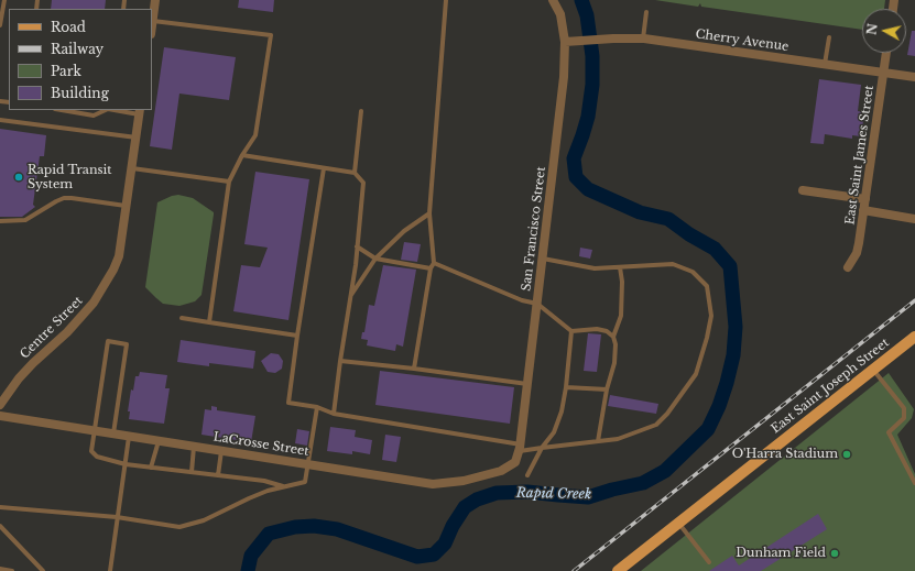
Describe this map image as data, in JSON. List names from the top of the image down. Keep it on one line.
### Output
{"streets":{"main road":["East Saint Joseph Street"],"street":["Cherry Avenue","East Saint James Street","San Francisco Street","Centre Street","LaCrosse Street"]},"crossings":[["Cherry Avenue","East Saint James Street"],["Cherry Avenue","San Francisco Street"],["San Francisco Street","LaCrosse Street"]],"water":["Rapid Creek"],"places":["Rapid Transit System","O'Harra Stadium","Dunham Field"],"legend":["Road","Railway","Park","Building"],"north":"left"}
